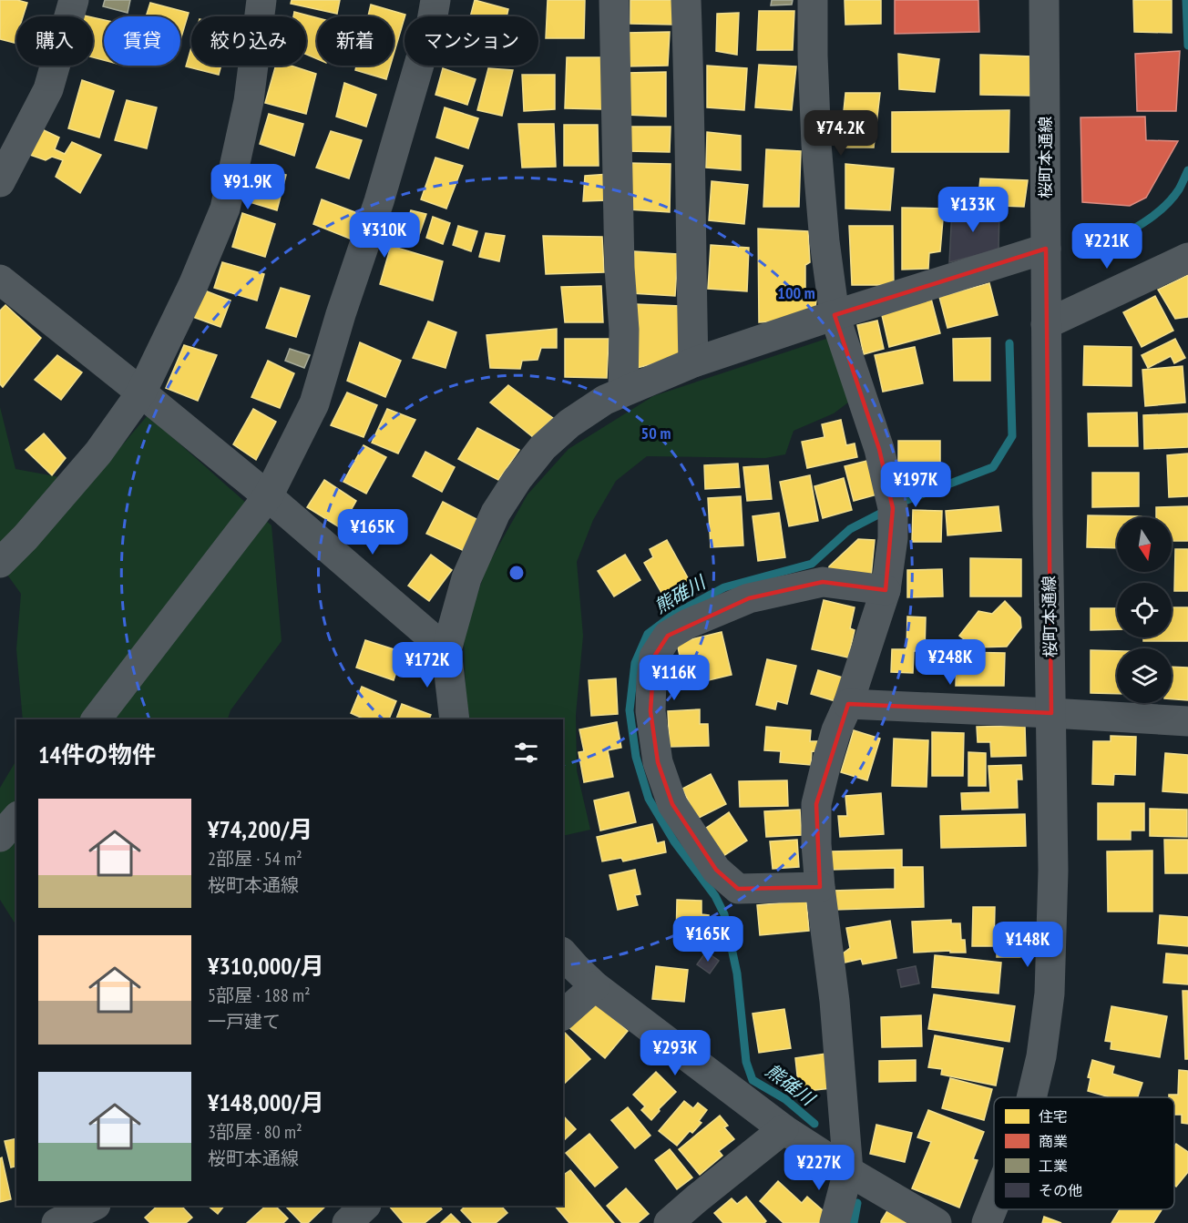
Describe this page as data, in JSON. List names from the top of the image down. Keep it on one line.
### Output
{"streets":{"street":["桜町本通線"]},"water":["熊碓川"],"legend":["住宅","商業","工業","その他"],"north":"bottom","page":{"chip":["購入","賃貸","絞り込み","新着","マンション"],"price":["¥74.2K","¥91.9K","¥133K","¥310K","¥221K","¥197K","¥165K","¥248K","¥172K","¥116K","¥165K","¥148K","¥293K","¥227K"],"heading":"14件の物件","list":[{"name":"¥74,200/月","note":"2部屋 · 54 m² · 桜町本通線"},{"name":"¥310,000/月","note":"5部屋 · 188 m² · 一戸建て"},{"name":"¥148,000/月","note":"3部屋 · 80 m² · 桜町本通線"}]},"rings":["100 m","50 m"]}
